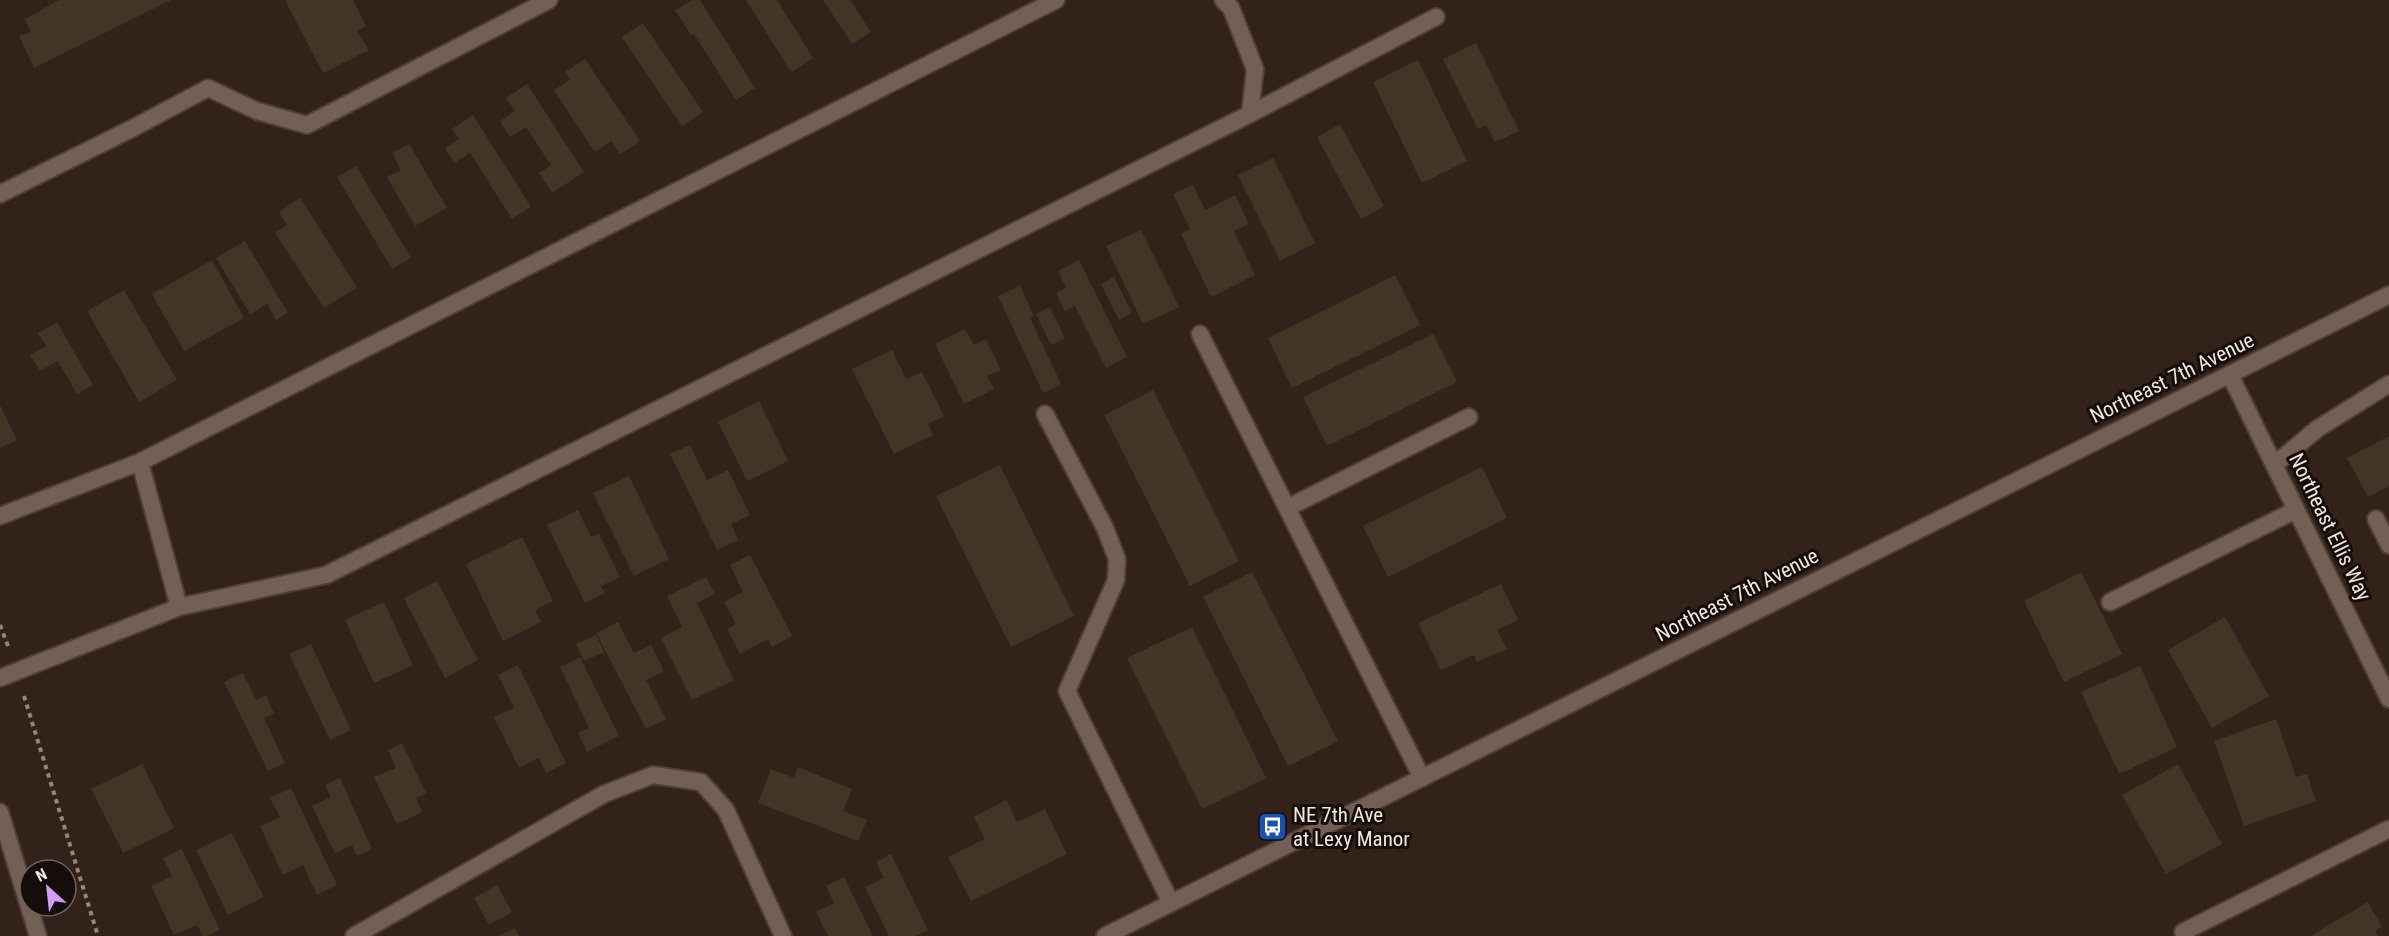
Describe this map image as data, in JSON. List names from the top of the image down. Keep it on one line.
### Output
{"streets":{"street":["Northeast 7th Avenue","Northeast Ellis Way"]},"crossings":[["Northeast 7th Avenue","Northeast Ellis Way"]],"places":{"bus stop":["NE 7th Ave at Lexy Manor"]},"north":"top left"}
